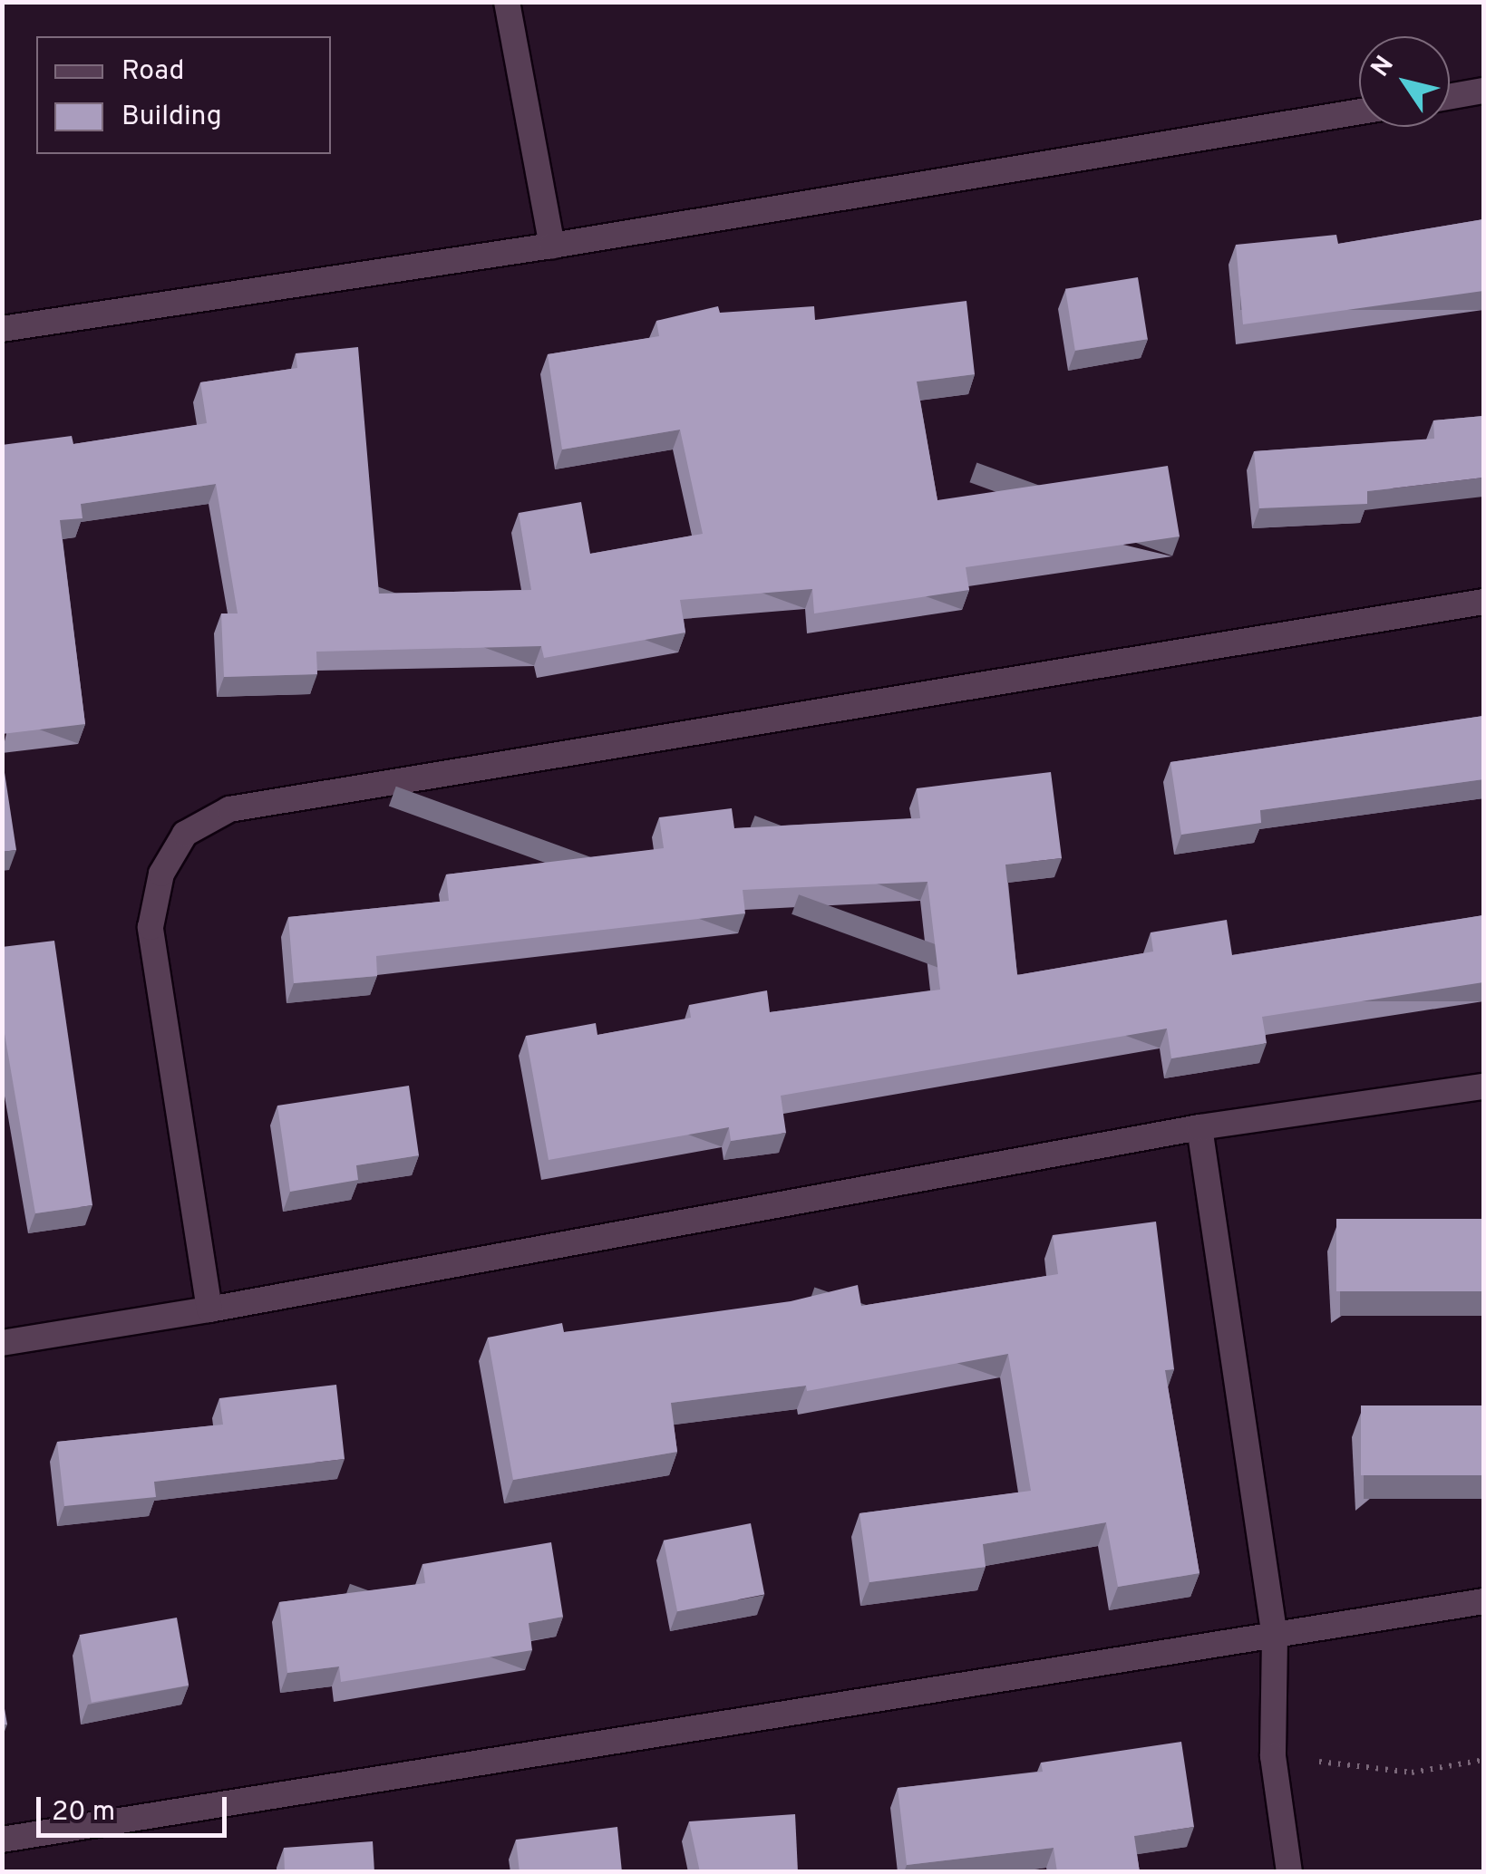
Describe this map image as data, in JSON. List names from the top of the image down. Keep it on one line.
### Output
{"legend":["Road","Building"],"scale_bar":"20 m","north":"top left"}
